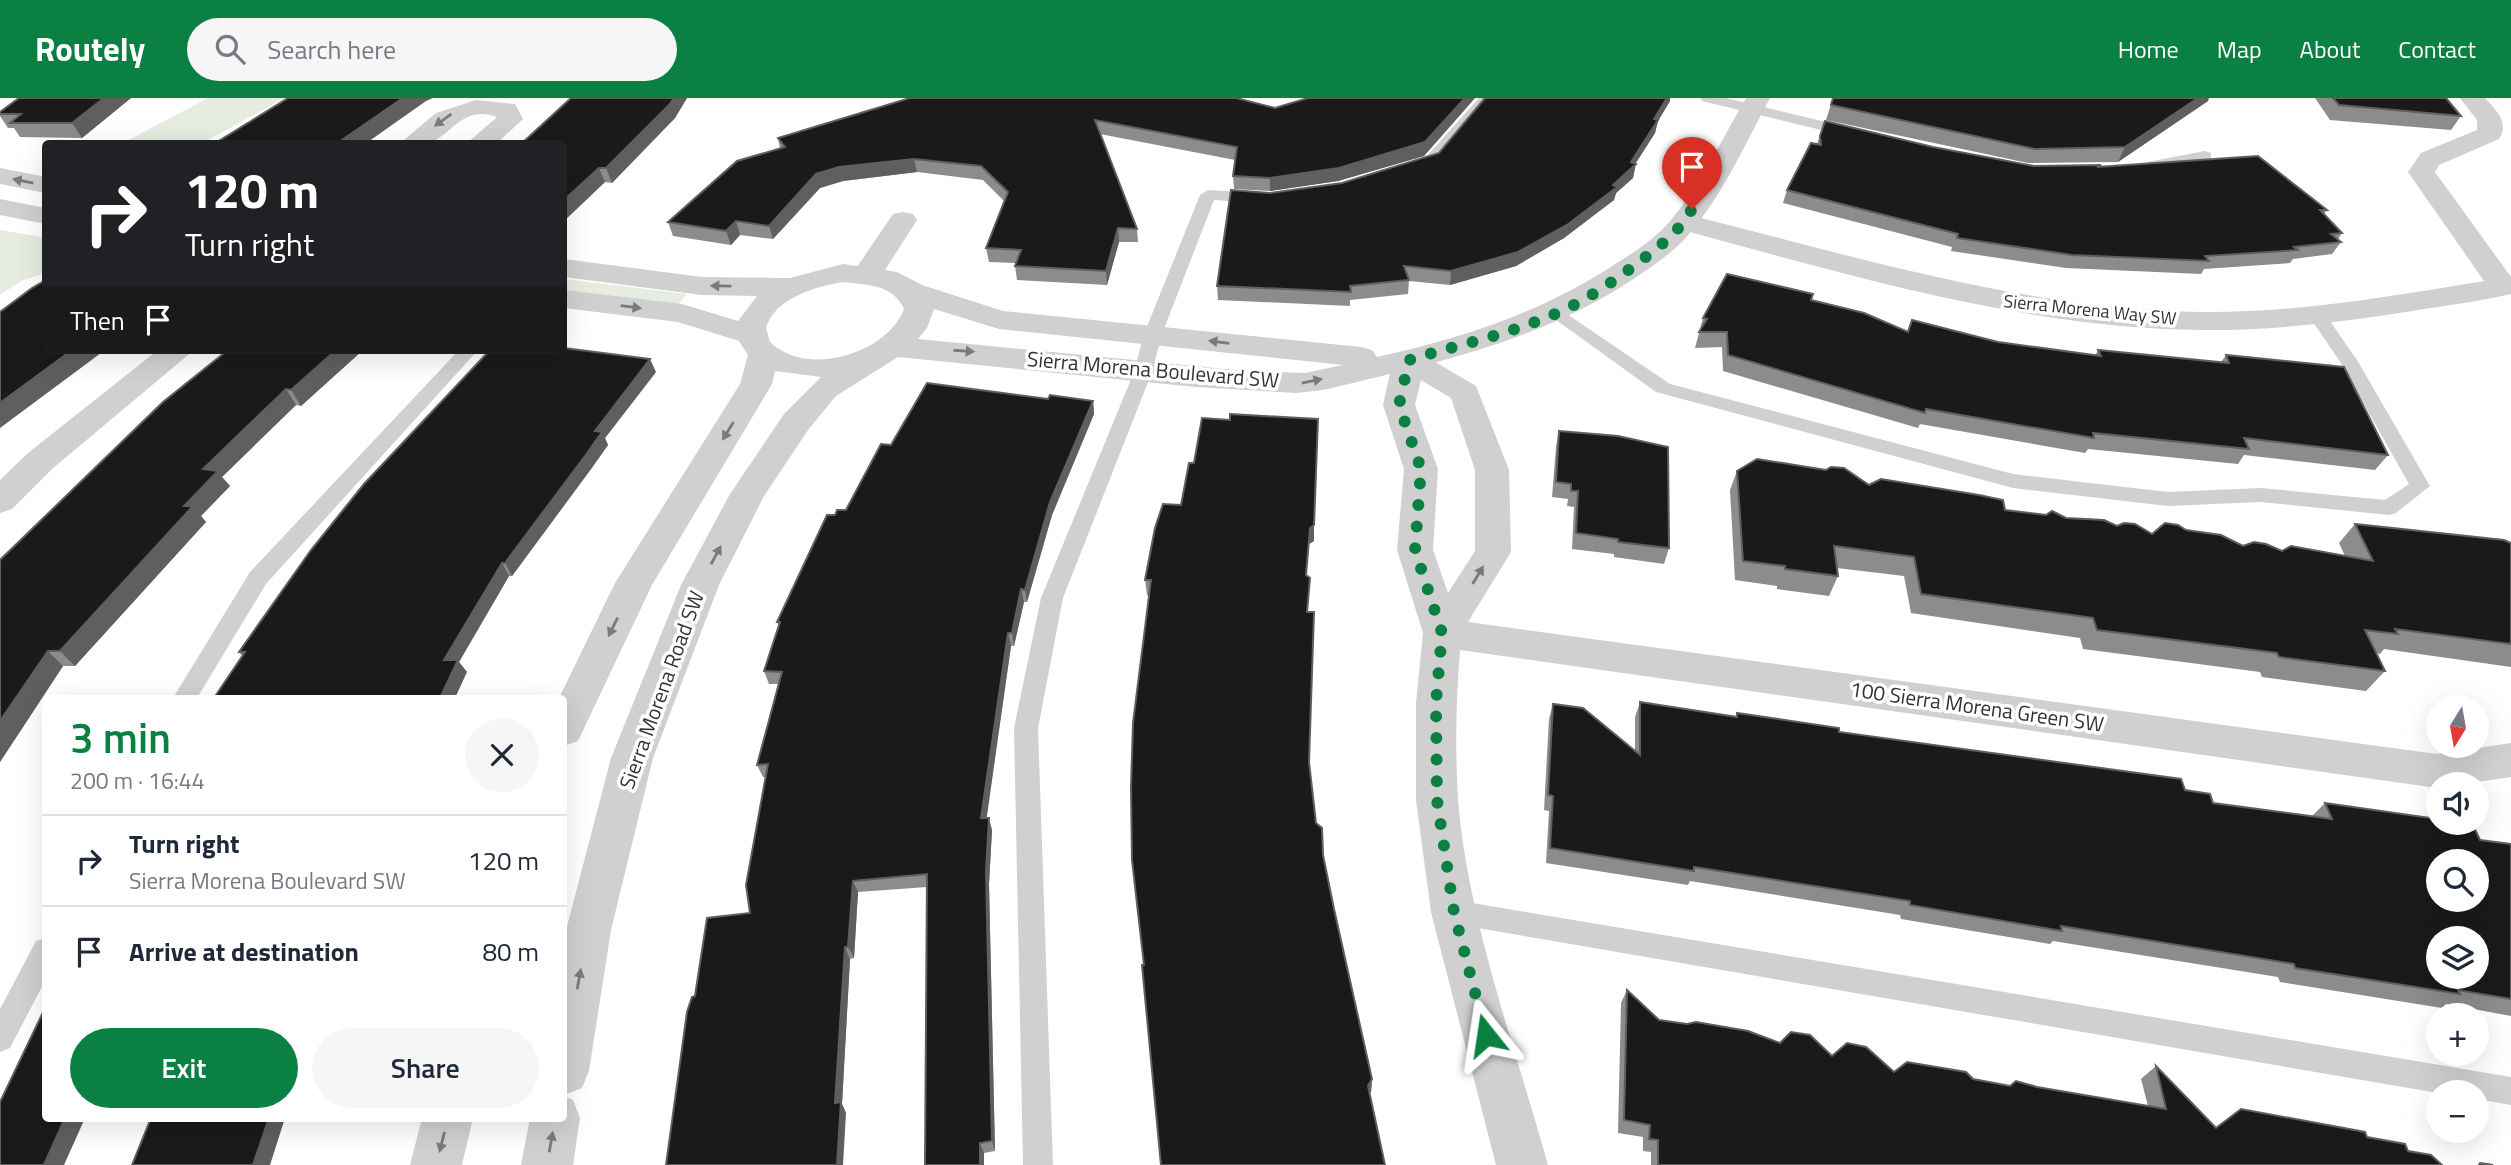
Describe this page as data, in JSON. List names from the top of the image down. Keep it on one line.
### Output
{"streets":{"street":["Sierra Morena Way SW","Sierra Morena Boulevard SW","Sierra Morena Road SW","100 Sierra Morena Green SW"]},"crossings":[["Sierra Morena Way SW","Sierra Morena Boulevard SW"],["Sierra Morena Boulevard SW","Sierra Morena Road SW"]],"north":"bottom","page":{"header":"Routely","search":"Search here","nav":["Home","Map","About","Contact"],"turn":["120 m","Turn right"],"then":"Then","map_buttons":["+","−"],"heading":["3 min","200 m · 16:44"],"list":[{"name":"Turn right","note":"Sierra Morena Boulevard SW","value":"120 m"},{"name":"Arrive at destination","value":"80 m"}],"buttons":["Exit","Share"]}}
